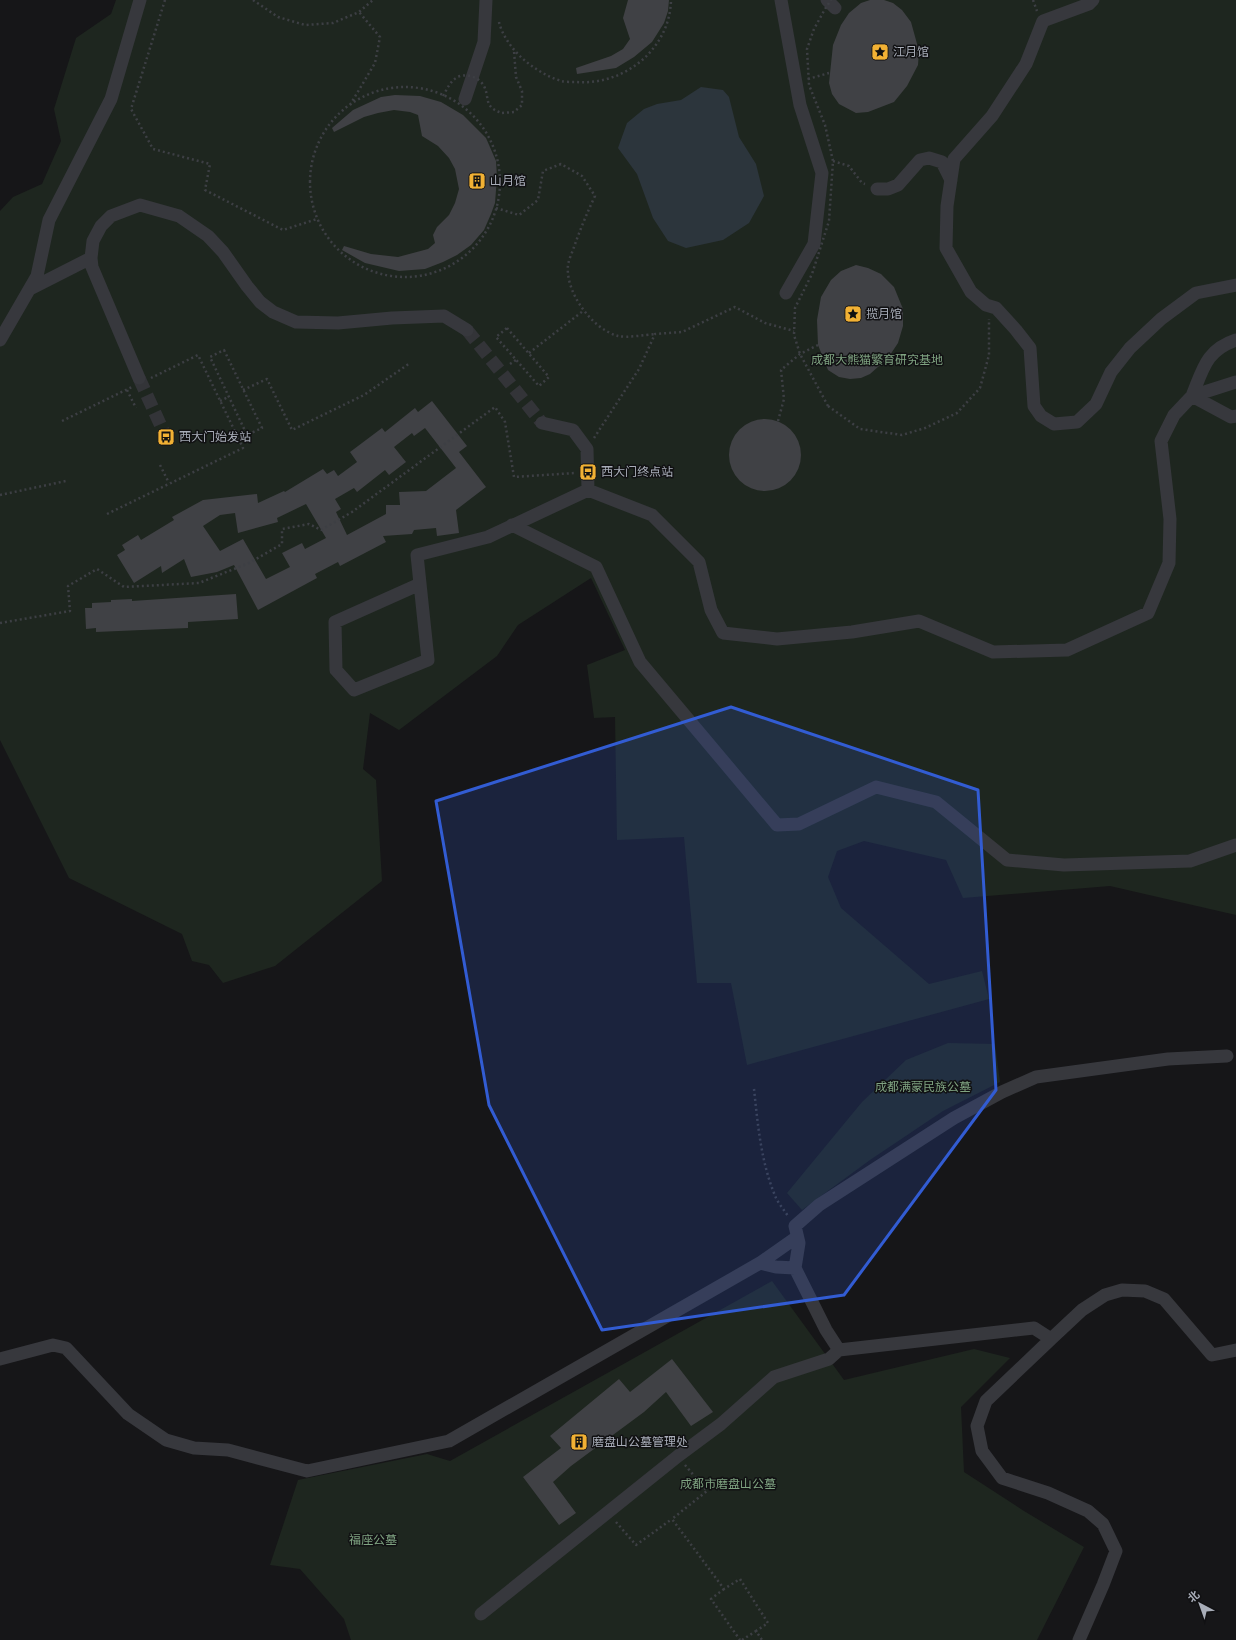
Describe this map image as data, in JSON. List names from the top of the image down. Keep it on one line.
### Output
{"parks":["成都大熊猫繁育研究基地","成都满蒙民族公墓","成都市磨盘山公墓","福座公墓"],"places":{"place":["江月馆","揽月馆"],"building":["山月馆","磨盘山公墓管理处"],"bus stop":["西大门始发站","西大门终点站"]},"north":"top left"}
